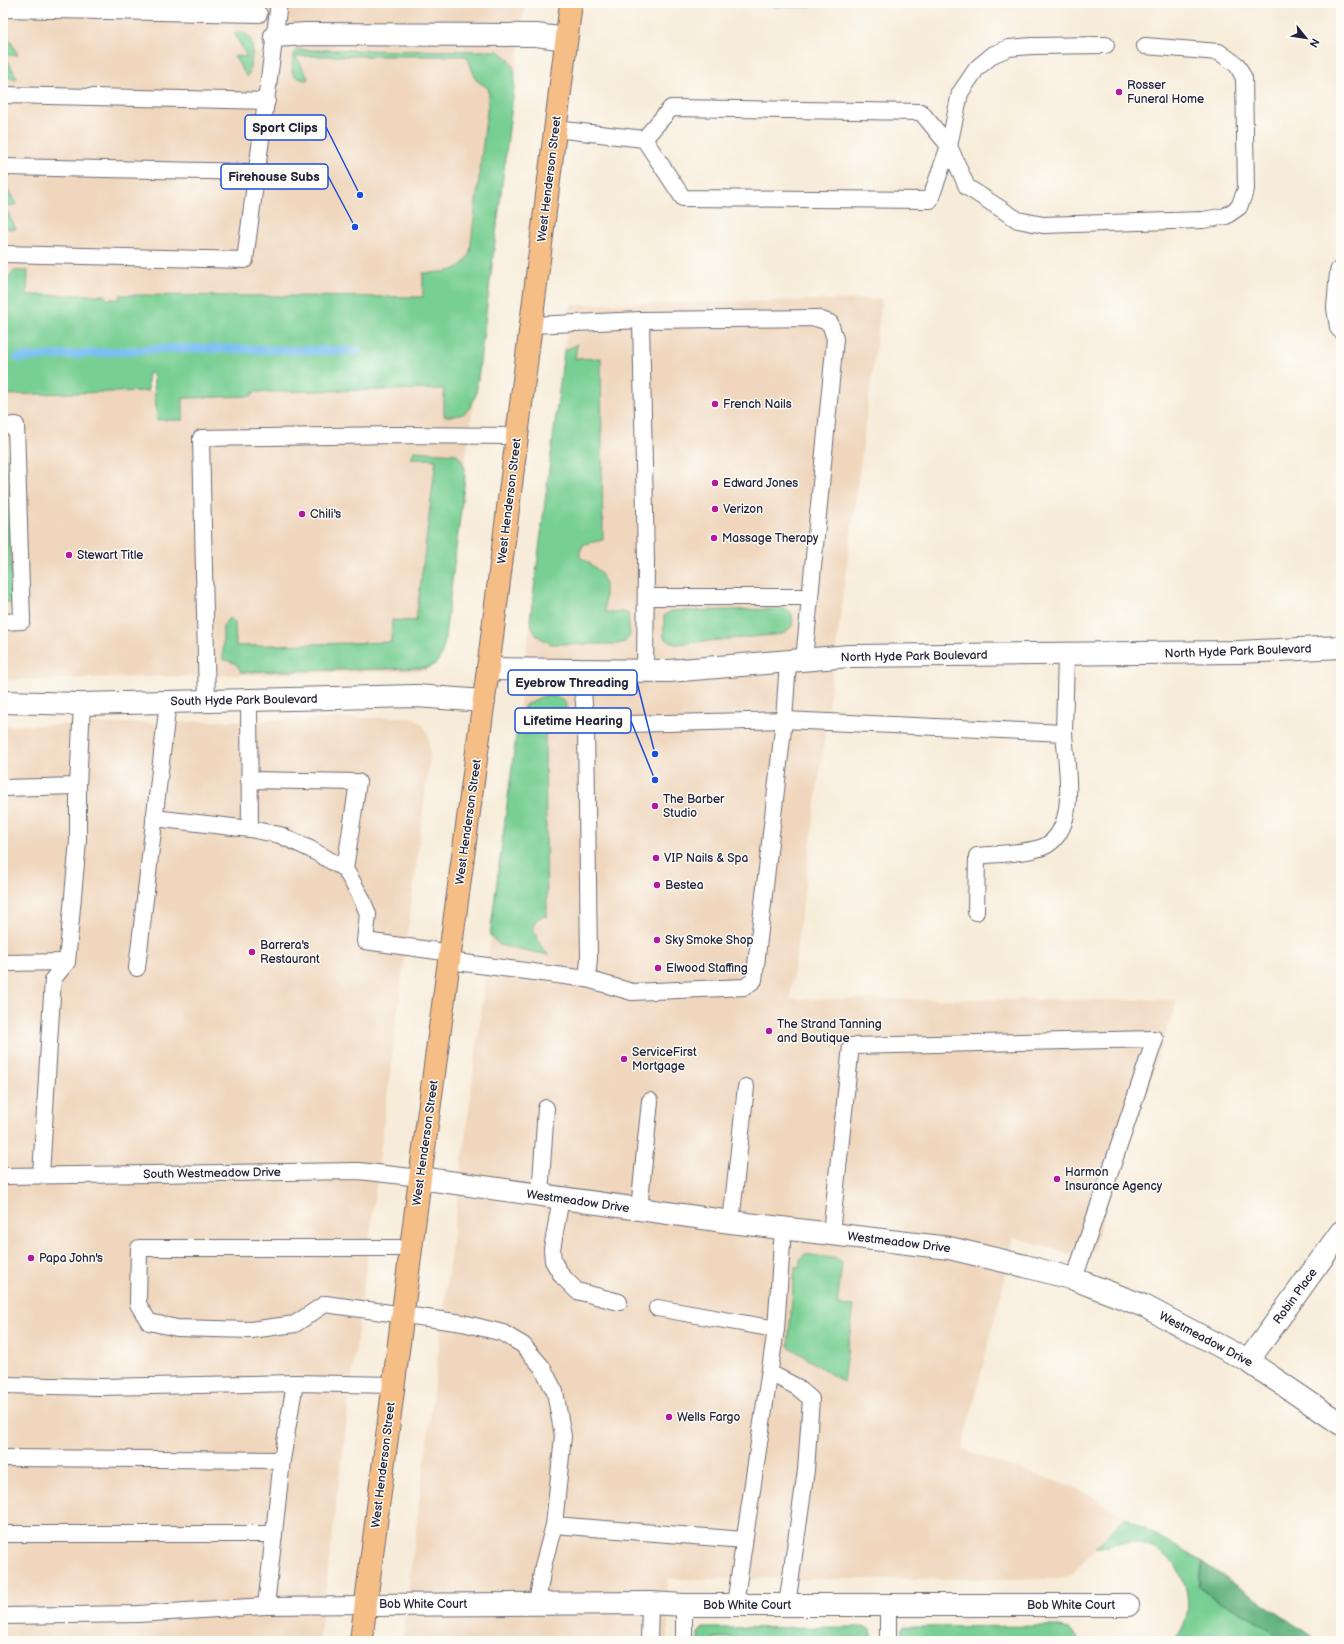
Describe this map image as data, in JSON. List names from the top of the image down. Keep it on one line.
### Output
{"streets":{"main road":["West Henderson Street"],"street":["North Hyde Park Boulevard","South Hyde Park Boulevard","Westmeadow Drive","Robin Place","Bob White Court"],"lane":["South Westmeadow Drive"]},"crossings":[["West Henderson Street","North Hyde Park Boulevard"],["West Henderson Street","South Hyde Park Boulevard"],["West Henderson Street","South Westmeadow Drive"],["West Henderson Street","Westmeadow Drive"],["West Henderson Street","Bob White Court"],["South Westmeadow Drive","Westmeadow Drive"],["Westmeadow Drive","Robin Place"]],"places":["Rosser Funeral Home","Sport Clips","Firehouse Subs","French Nails","Edward Jones","Verizon","Chili's","Massage Therapy","Stewart Title","Eyebrow Threading","Lifetime Hearing","The Barber Studio","VIP Nails & Spa","Bestea","Sky Smoke Shop","Barrera's Restaurant","Elwood Staffing","The Strand Tanning and Boutique","ServiceFirst Mortgage","Harmon Insurance Agency","Papa John's","Wells Fargo"],"north":"bottom right"}
